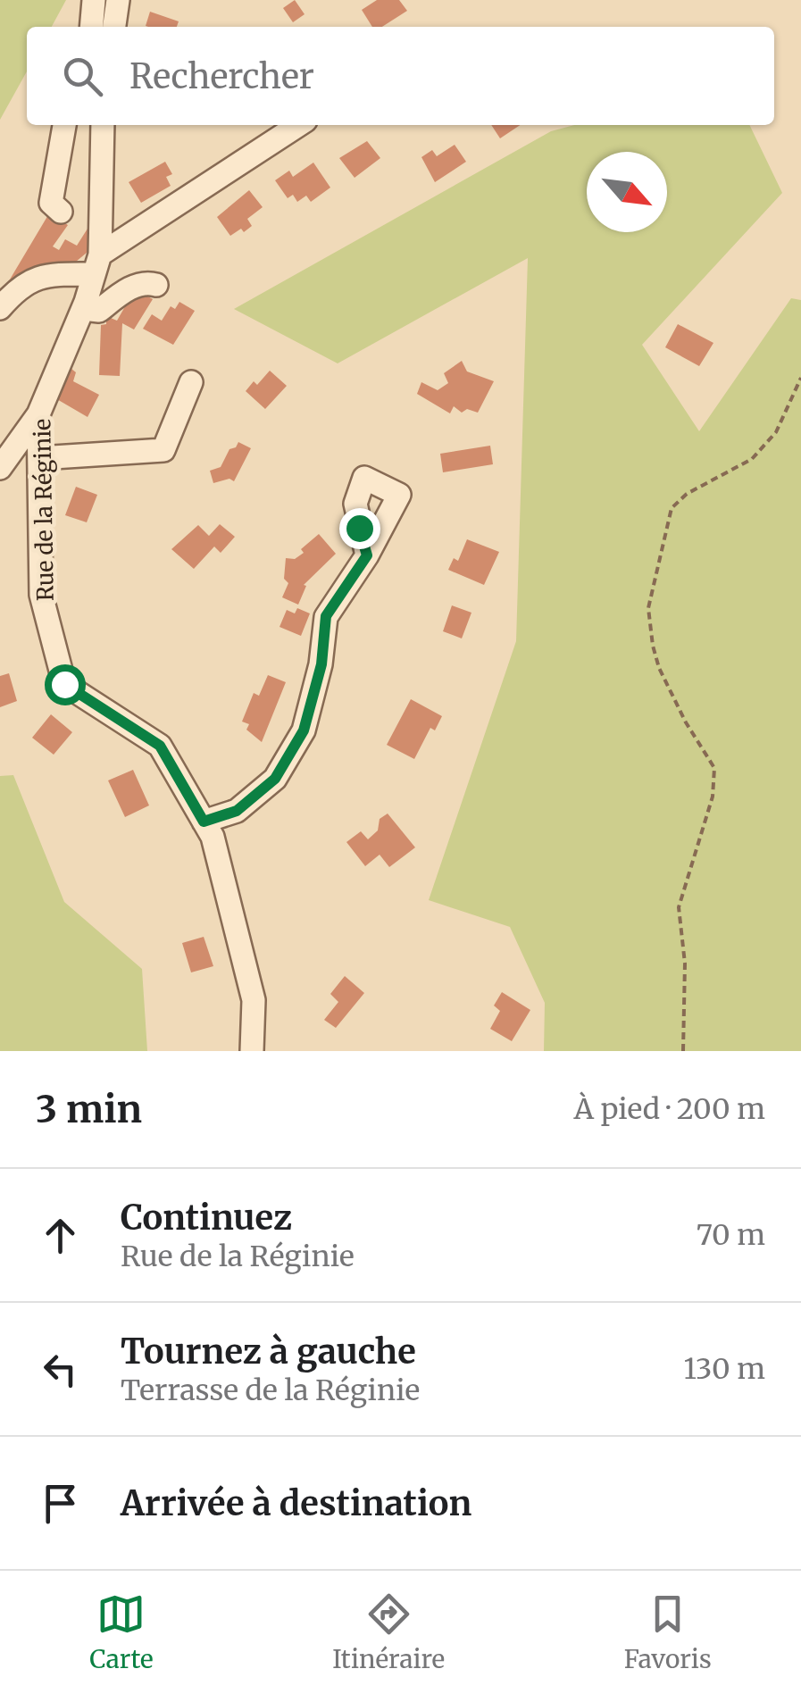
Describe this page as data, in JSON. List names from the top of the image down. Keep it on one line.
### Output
{"streets":{"street":["Rue de la Réginie"]},"north":"bottom right","page":{"search":"Rechercher","heading":["3 min","À pied · 200 m"],"list":[["Continuez","Rue de la Réginie","70 m"],["Tournez à gauche","Terrasse de la Réginie","130 m"],"Arrivée à destination"],"nav":["Carte","Itinéraire","Favoris"]}}
